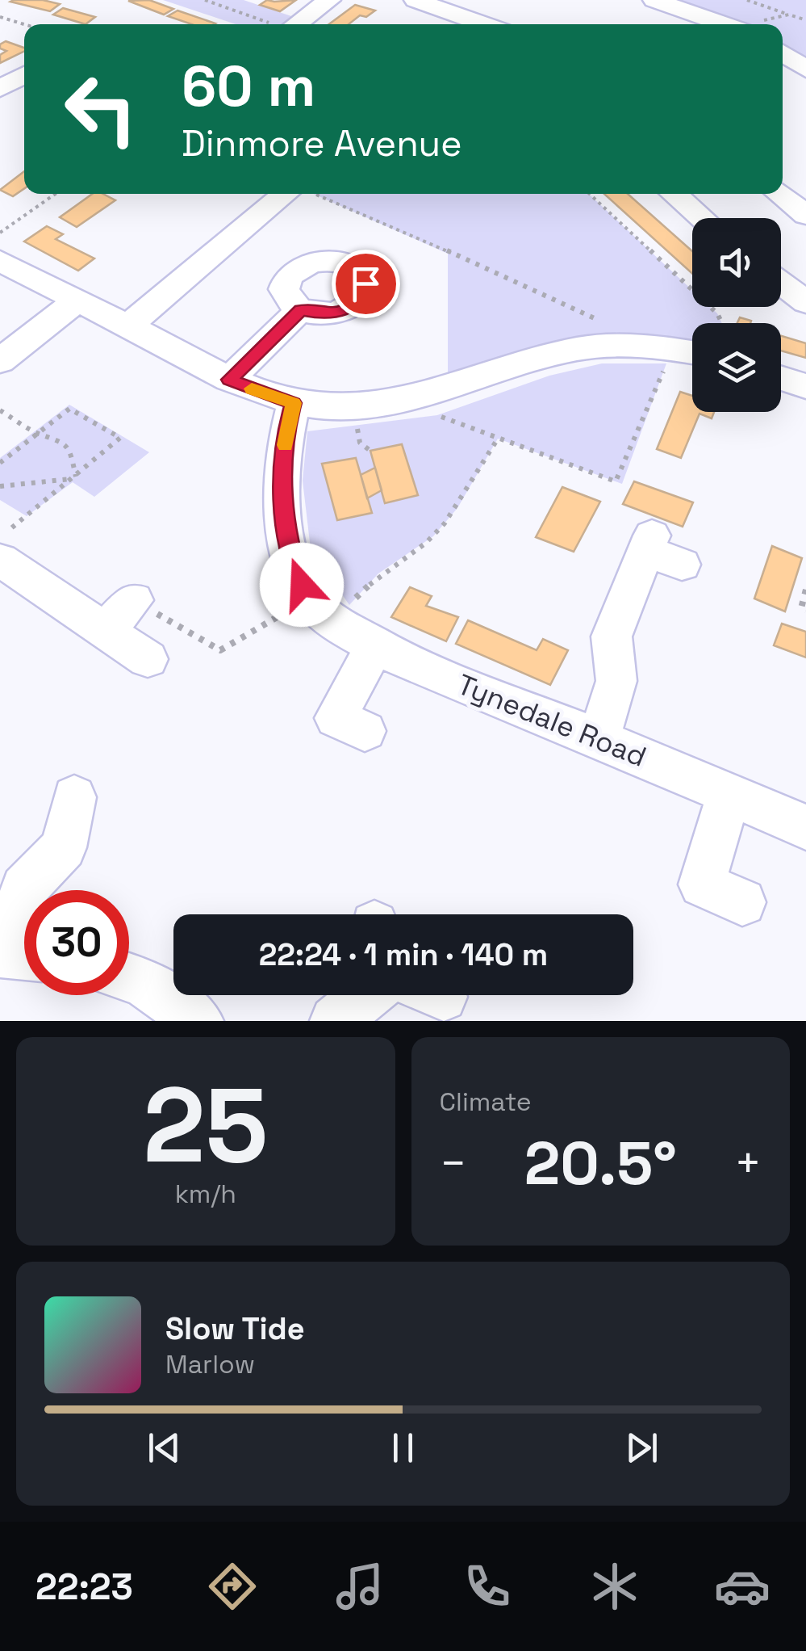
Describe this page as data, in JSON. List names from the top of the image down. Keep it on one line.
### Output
{"streets":{"street":["Tynedale Road"]},"page":{"turn":["60 m","Dinmore Avenue"],"limit":"30","trip":"22:24 · 1 min · 140 m","tile":[["25","km/h"],"Climate"],"heat":["−","20.5°","+"],"song":["Slow Tide","Marlow"],"tabs":"22:23"}}
